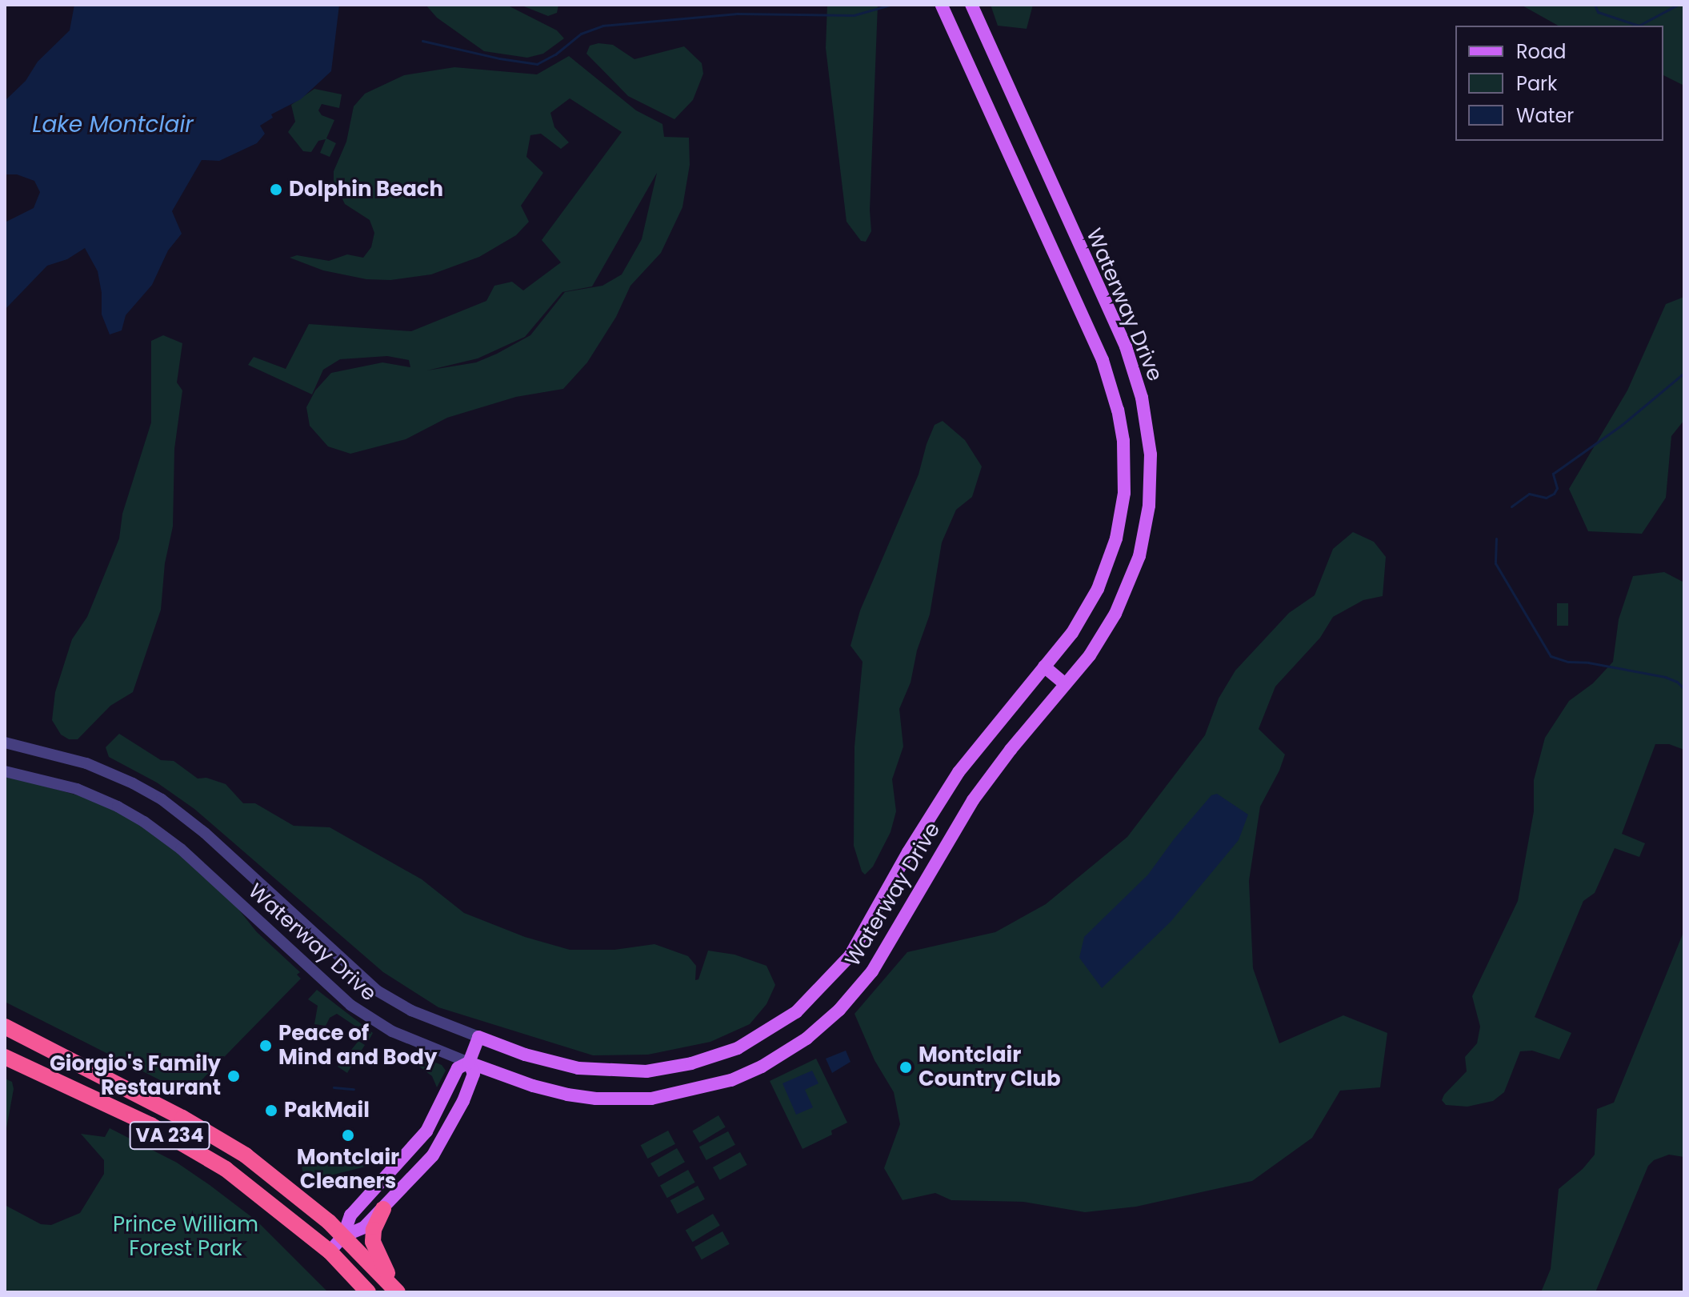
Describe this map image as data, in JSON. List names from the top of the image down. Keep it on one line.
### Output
{"streets":{"highway":["VA 234"],"main road":["Waterway Drive"]},"water":["Lake Montclair"],"parks":["Prince William Forest Park"],"places":["Dolphin Beach","Peace of Mind and Body","Montclair Country Club","Giorgio's Family Restaurant","PakMail","Montclair Cleaners"],"legend":["Road","Park","Water"]}
